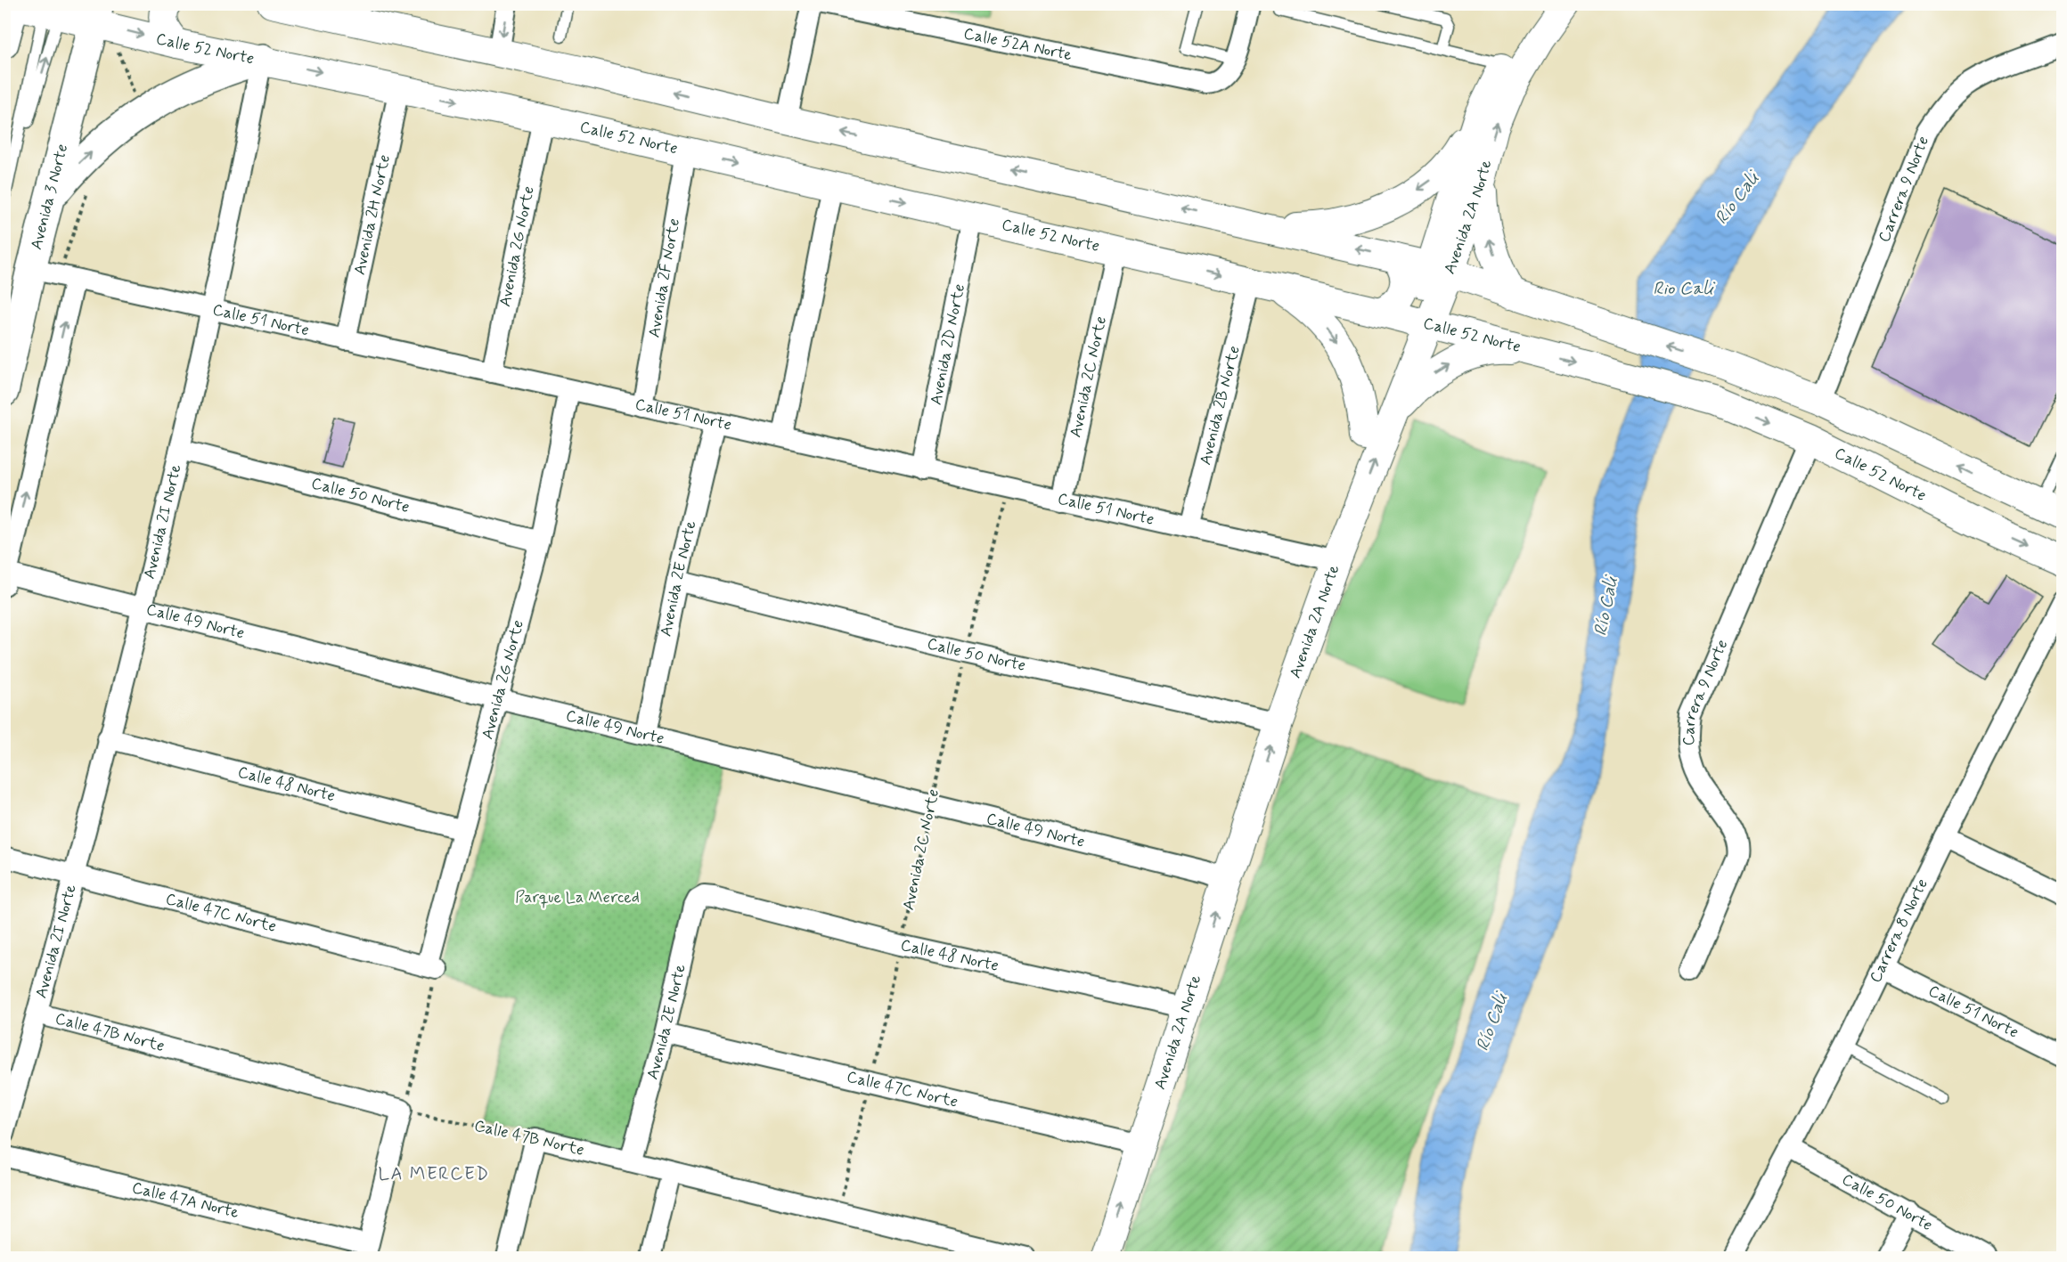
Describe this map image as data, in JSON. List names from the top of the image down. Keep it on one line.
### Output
{"streets":{"main road":["Calle 52 Norte","Avenida 3 Norte","Avenida 2A Norte"],"street":["Calle 52A Norte","Carrera 9 Norte","Avenida 2H Norte","Avenida 2G Norte","Avenida 2F Norte","Calle 51 Norte","Avenida 2D Norte","Avenida 2C Norte","Avenida 2B Norte","Calle 50 Norte","Avenida 2I Norte","Avenida 2E Norte","Calle 49 Norte","Calle 48 Norte","Calle 47C Norte","Carrera 8 Norte","Calle 47B Norte","Calle 47A Norte"]},"crossings":[["Calle 52 Norte","Carrera 9 Norte"],["Calle 52 Norte","Avenida 3 Norte"],["Calle 52 Norte","Avenida 2H Norte"],["Calle 52 Norte","Avenida 2A Norte"],["Calle 52 Norte","Avenida 2G Norte"],["Calle 52 Norte","Avenida 2F Norte"],["Calle 52 Norte","Avenida 2D Norte"],["Calle 52 Norte","Avenida 2C Norte"],["Calle 52 Norte","Avenida 2B Norte"],["Calle 52 Norte","Avenida 2I Norte"],["Avenida 3 Norte","Calle 51 Norte"],["Avenida 3 Norte","Calle 49 Norte"],["Avenida 2H Norte","Calle 51 Norte"],["Avenida 2A Norte","Calle 51 Norte"],["Avenida 2A Norte","Calle 50 Norte"],["Avenida 2A Norte","Calle 49 Norte"],["Avenida 2A Norte","Calle 48 Norte"],["Avenida 2A Norte","Calle 47C Norte"],["Avenida 2G Norte","Calle 51 Norte"],["Avenida 2G Norte","Calle 50 Norte"],["Avenida 2G Norte","Calle 49 Norte"],["Avenida 2G Norte","Calle 48 Norte"],["Avenida 2G Norte","Calle 47C Norte"],["Avenida 2F Norte","Calle 51 Norte"],["Calle 51 Norte","Avenida 2D Norte"],["Calle 51 Norte","Avenida 2C Norte"],["Calle 51 Norte","Avenida 2B Norte"],["Calle 51 Norte","Avenida 2I Norte"],["Calle 51 Norte","Avenida 2E Norte"],["Calle 51 Norte","Carrera 8 Norte"],["Avenida 2C Norte","Calle 50 Norte"],["Avenida 2C Norte","Calle 49 Norte"],["Avenida 2C Norte","Calle 48 Norte"],["Avenida 2C Norte","Calle 47C Norte"],["Avenida 2C Norte","Calle 47B Norte"],["Calle 50 Norte","Avenida 2I Norte"],["Calle 50 Norte","Avenida 2E Norte"],["Calle 50 Norte","Carrera 8 Norte"],["Avenida 2I Norte","Calle 49 Norte"],["Avenida 2I Norte","Calle 48 Norte"],["Avenida 2I Norte","Calle 47C Norte"],["Avenida 2I Norte","Calle 47B Norte"],["Avenida 2E Norte","Calle 49 Norte"],["Avenida 2E Norte","Calle 48 Norte"],["Avenida 2E Norte","Calle 47C Norte"],["Avenida 2E Norte","Calle 47B Norte"]],"districts":["LA MERCED"],"water":["Río Cali","Rio Cali"],"parks":["Parque La Merced"]}
